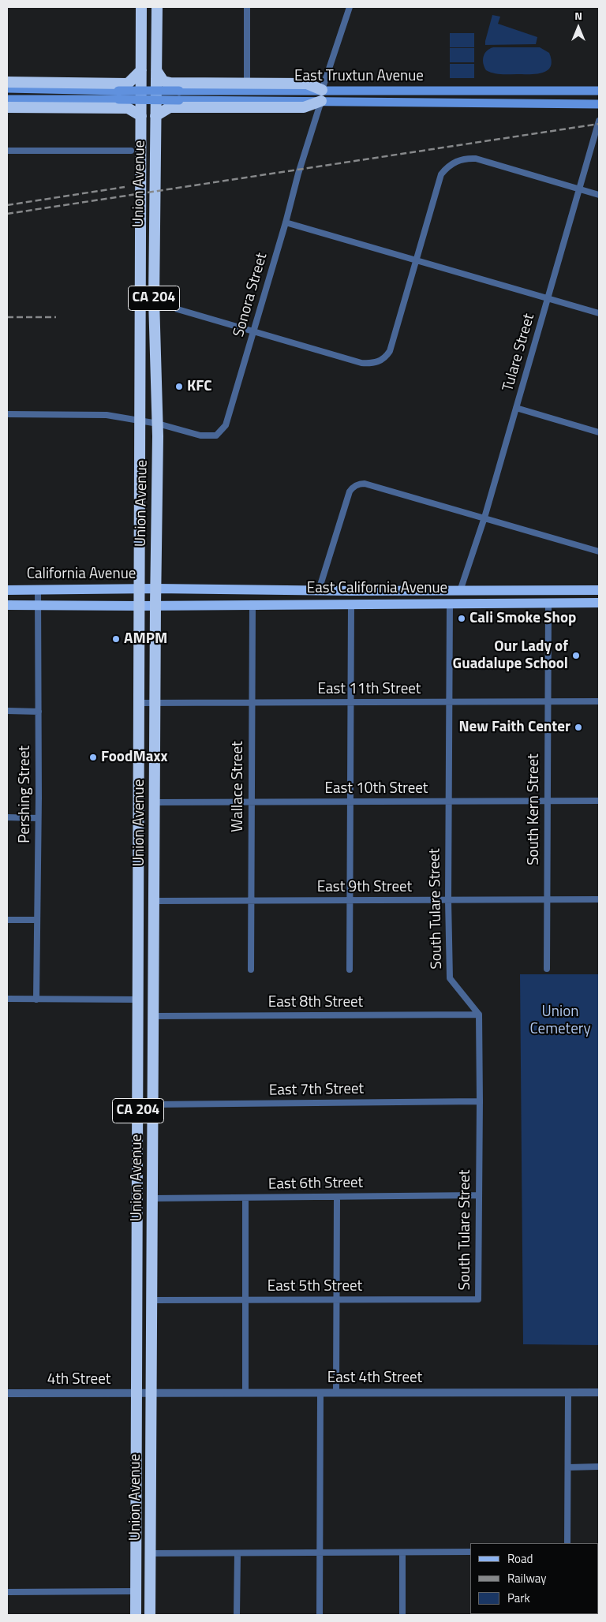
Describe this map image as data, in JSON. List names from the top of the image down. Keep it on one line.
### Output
{"streets":{"highway":["Union Avenue","CA 204"],"main road":["East Truxtun Avenue","California Avenue","East California Avenue"],"street":["Sonora Street","Tulare Street","East 11th Street","Wallace Street","East 10th Street","Pershing Street","South Kern Street","East 9th Street","South Tulare Street","East 8th Street","East 7th Street","East 6th Street","East 5th Street","East 4th Street","4th Street"]},"crossings":[["East Truxtun Avenue","Sonora Street"],["Union Avenue","Sonora Street"],["Union Avenue","California Avenue"],["Union Avenue","East California Avenue"],["Union Avenue","East 11th Street"],["Union Avenue","East 10th Street"],["Union Avenue","East 9th Street"],["Union Avenue","East 8th Street"],["Union Avenue","East 7th Street"],["Union Avenue","East 6th Street"],["Union Avenue","East 5th Street"],["Union Avenue","East 4th Street"],["Union Avenue","4th Street"],["Tulare Street","East California Avenue"],["California Avenue","East California Avenue"],["California Avenue","Pershing Street"],["East California Avenue","Wallace Street"],["East California Avenue","South Kern Street"],["East California Avenue","South Tulare Street"],["East 11th Street","Wallace Street"],["East 11th Street","South Kern Street"],["East 11th Street","South Tulare Street"],["Wallace Street","East 10th Street"],["Wallace Street","East 9th Street"],["East 10th Street","South Kern Street"],["East 10th Street","South Tulare Street"],["South Kern Street","East 9th Street"],["East 9th Street","South Tulare Street"],["South Tulare Street","East 8th Street"],["South Tulare Street","East 7th Street"],["South Tulare Street","East 6th Street"],["South Tulare Street","East 5th Street"],["East 4th Street","4th Street"]],"parks":["Union Cemetery"],"places":["KFC","Cali Smoke Shop","AMPM","Our Lady of Guadalupe School","New Faith Center","FoodMaxx"],"legend":["Road","Railway","Park"],"north":"top"}
